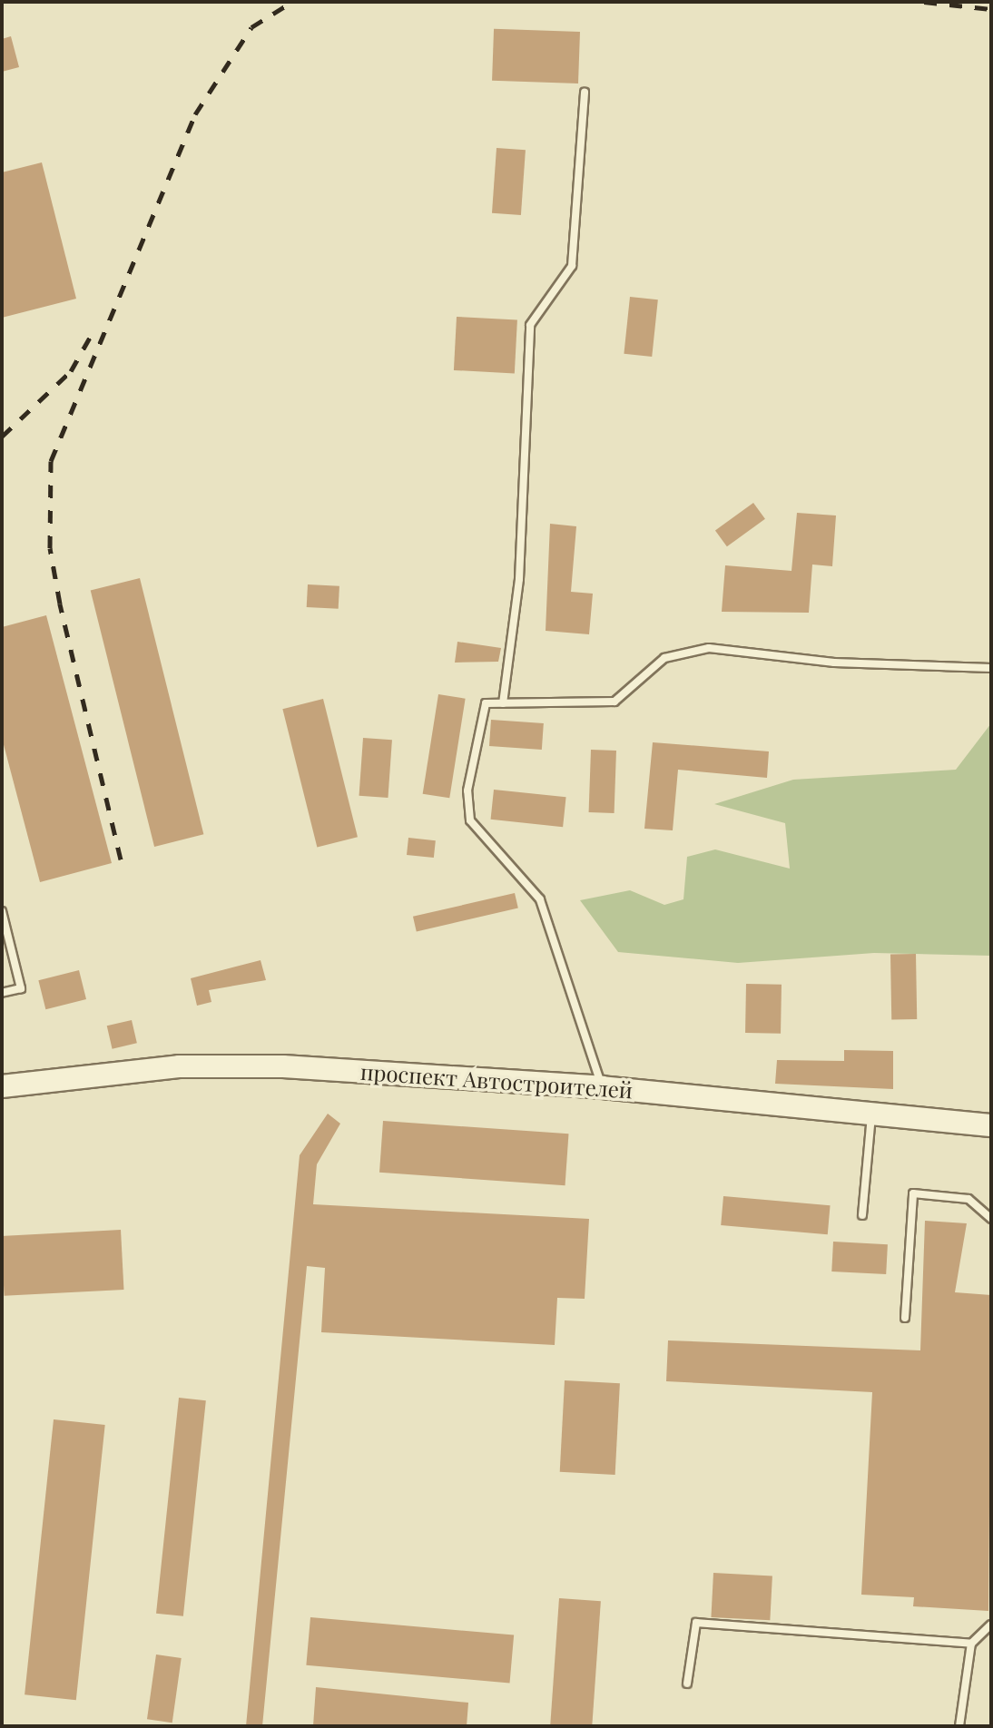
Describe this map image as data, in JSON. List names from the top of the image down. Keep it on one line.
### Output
{"streets":{"main road":["проспект Автостроителей"]}}
